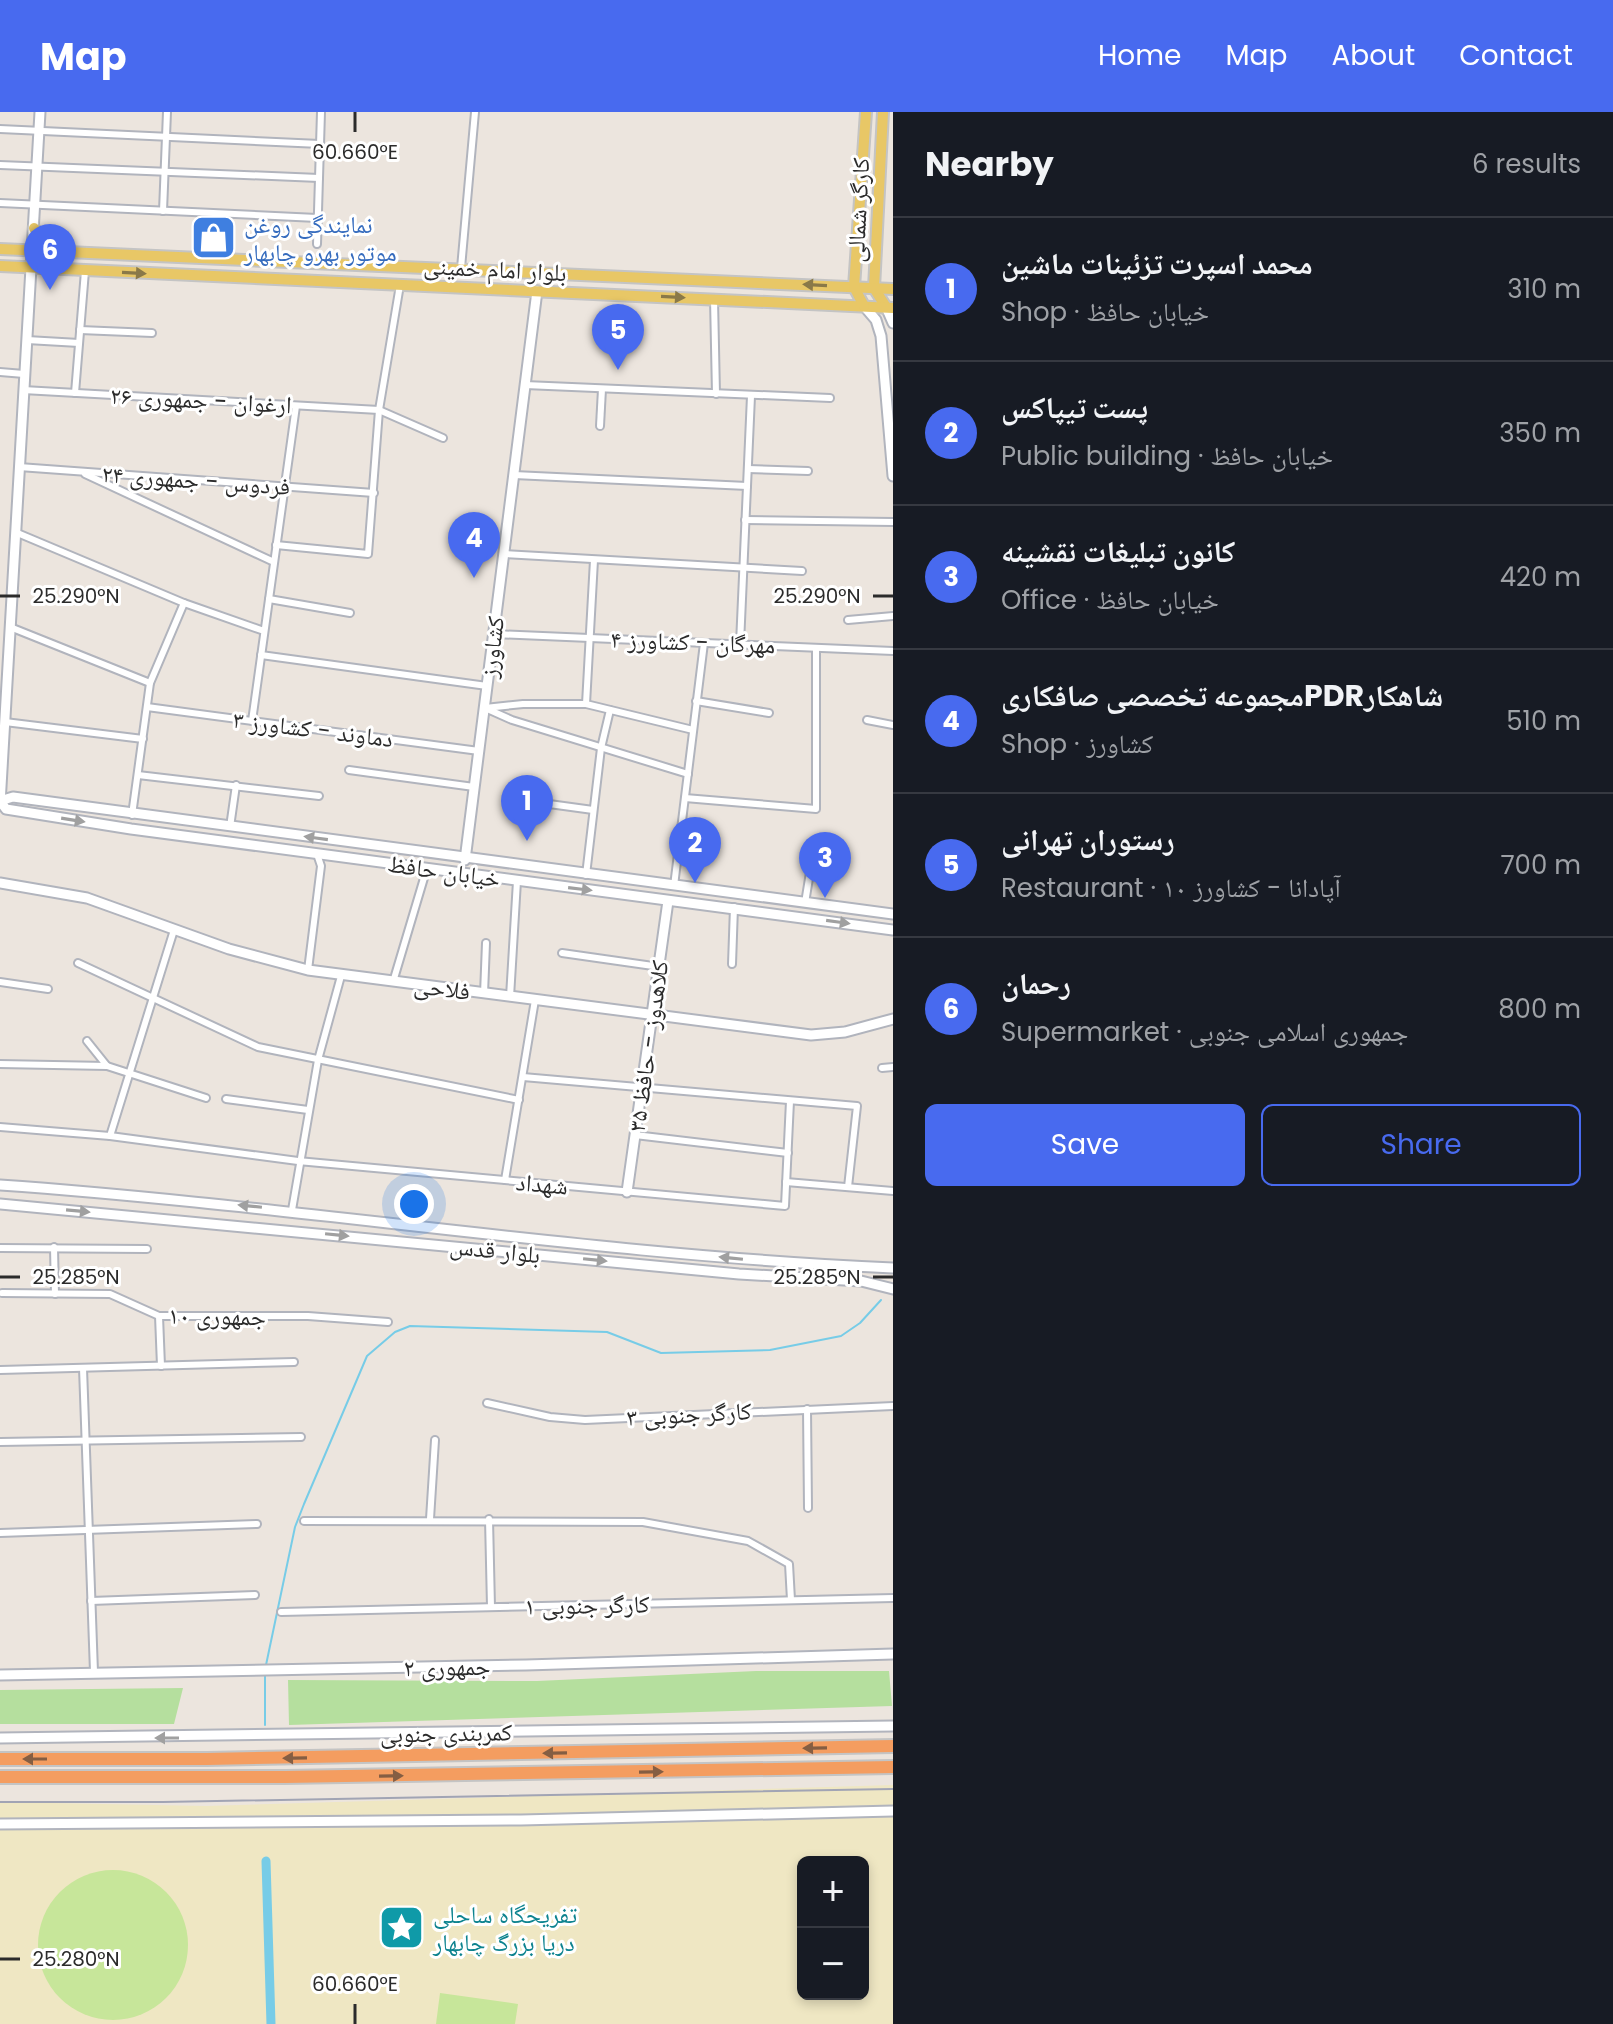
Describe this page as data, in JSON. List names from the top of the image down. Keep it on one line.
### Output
{"streets":{"highway":["کمربندی جنوبی"],"main road":["کارگر شمالی","بلوار امام خمینی","کشاورز","خیابان حافظ","فلاحی","کلاهدوز - حافظ ۳۵","بلوار قدس","جمهوری ۲"],"street":["ارغوان - جمهوری ۲۶","فردوس - جمهوری ۲۴","مهرگان - کشاورز ۴","دماوند - کشاورز ۳","شهداد","جمهوری ۱۰","کارگر جنوبی ۳","کارگر جنوبی ۱"]},"crossings":[["کارگر شمالی","بلوار امام خمینی"],["بلوار امام خمینی","کشاورز"],["مهرگان - کشاورز ۴","کشاورز"],["کشاورز","دماوند - کشاورز ۳"],["کشاورز","خیابان حافظ"],["خیابان حافظ","کلاهدوز - حافظ ۳۵"],["فلاحی","کلاهدوز - حافظ ۳۵"],["کلاهدوز - حافظ ۳۵","شهداد"]],"places":{"shop":["نمایندگی روغن موتور بهرو چابهار"],"place":["تفریحگاه ساحلی دریا بزرگ چابهار"]},"page":{"header":"Map","nav":["Home","Map","About","Contact"],"heading":["Nearby","6 results"],"list":[{"mark":"1","name":"محمد اسپرت تزئینات ماشین","note":"Shop · خیابان حافظ","value":"310 m"},{"mark":"2","name":"پست تیپاکس","note":"Public building · خیابان حافظ","value":"350 m"},{"mark":"3","name":"کانون تبلیغات نقشینه","note":"Office · خیابان حافظ","value":"420 m"},{"mark":"4","name":"مجموعه تخصصی صافکاریPDRشاهکار","note":"Shop · کشاورز","value":"510 m"},{"mark":"5","name":"رستوران تهرانی","note":"Restaurant · آپادانا - کشاورز ۱۰","value":"700 m"},{"mark":"6","name":"رحمان","note":"Supermarket · جمهوری اسلامی جنوبی","value":"800 m"}],"pins":["6","5","4","1","2","3"],"buttons":["Save","Share"],"map_buttons":["+","−"]},"coordinates":["60.660°E","25.290°N","25.285°N","25.280°N"]}
